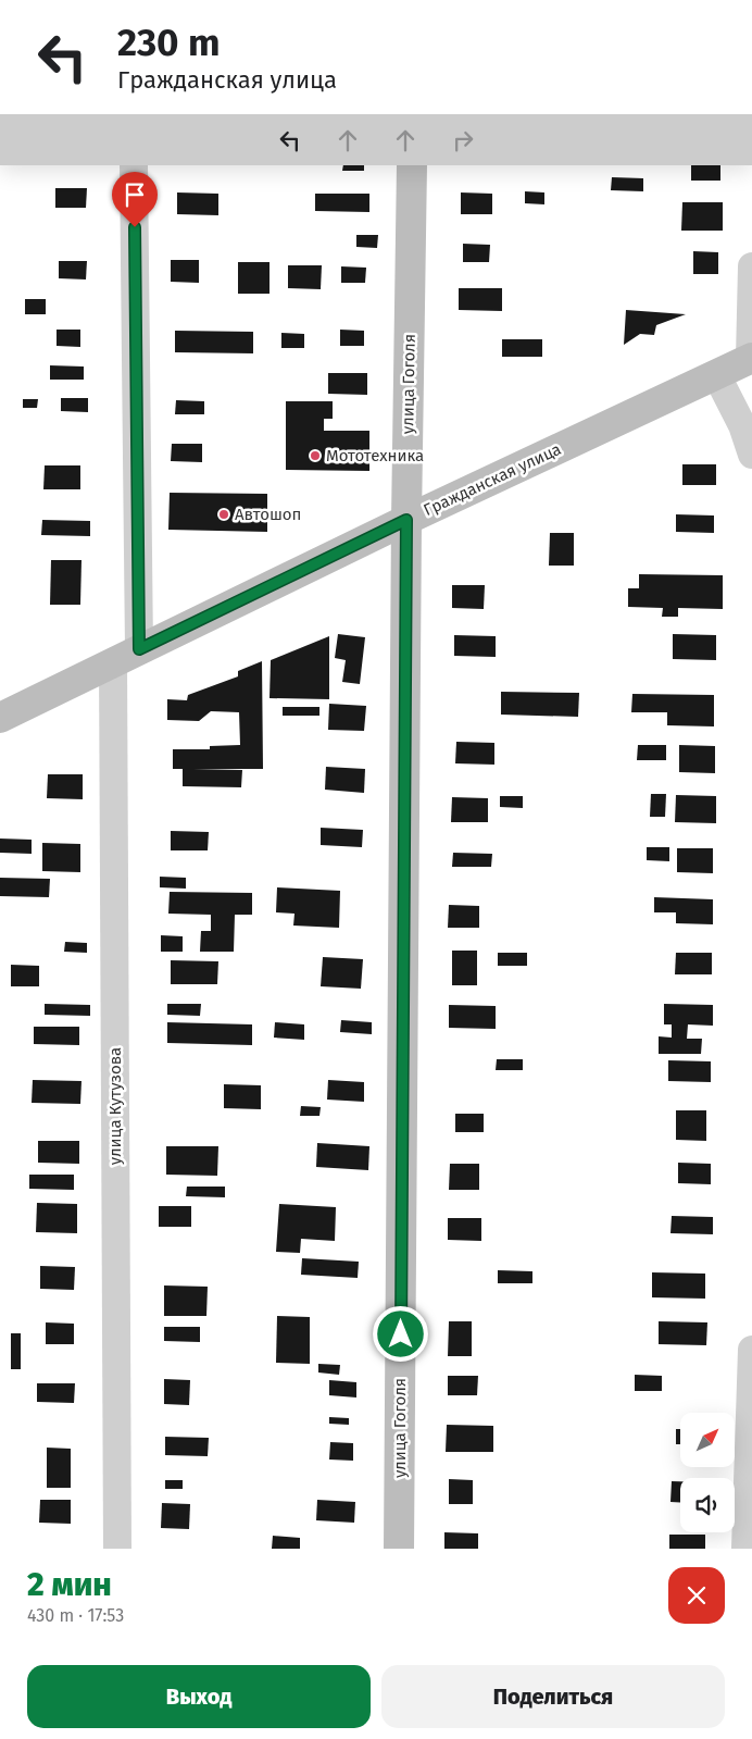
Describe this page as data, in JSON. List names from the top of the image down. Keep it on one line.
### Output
{"streets":{"main road":["улица Гоголя","Гражданская улица"],"street":["улица Кутузова"]},"crossings":[["улица Гоголя","Гражданская улица"],["Гражданская улица","улица Кутузова"]],"places":["Мототехника","Автошоп"],"north":"top right","page":{"turn":["230 m","Гражданская улица"],"heading":["2 мин","430 m · 17:53"],"buttons":["Выход","Поделиться"]}}
